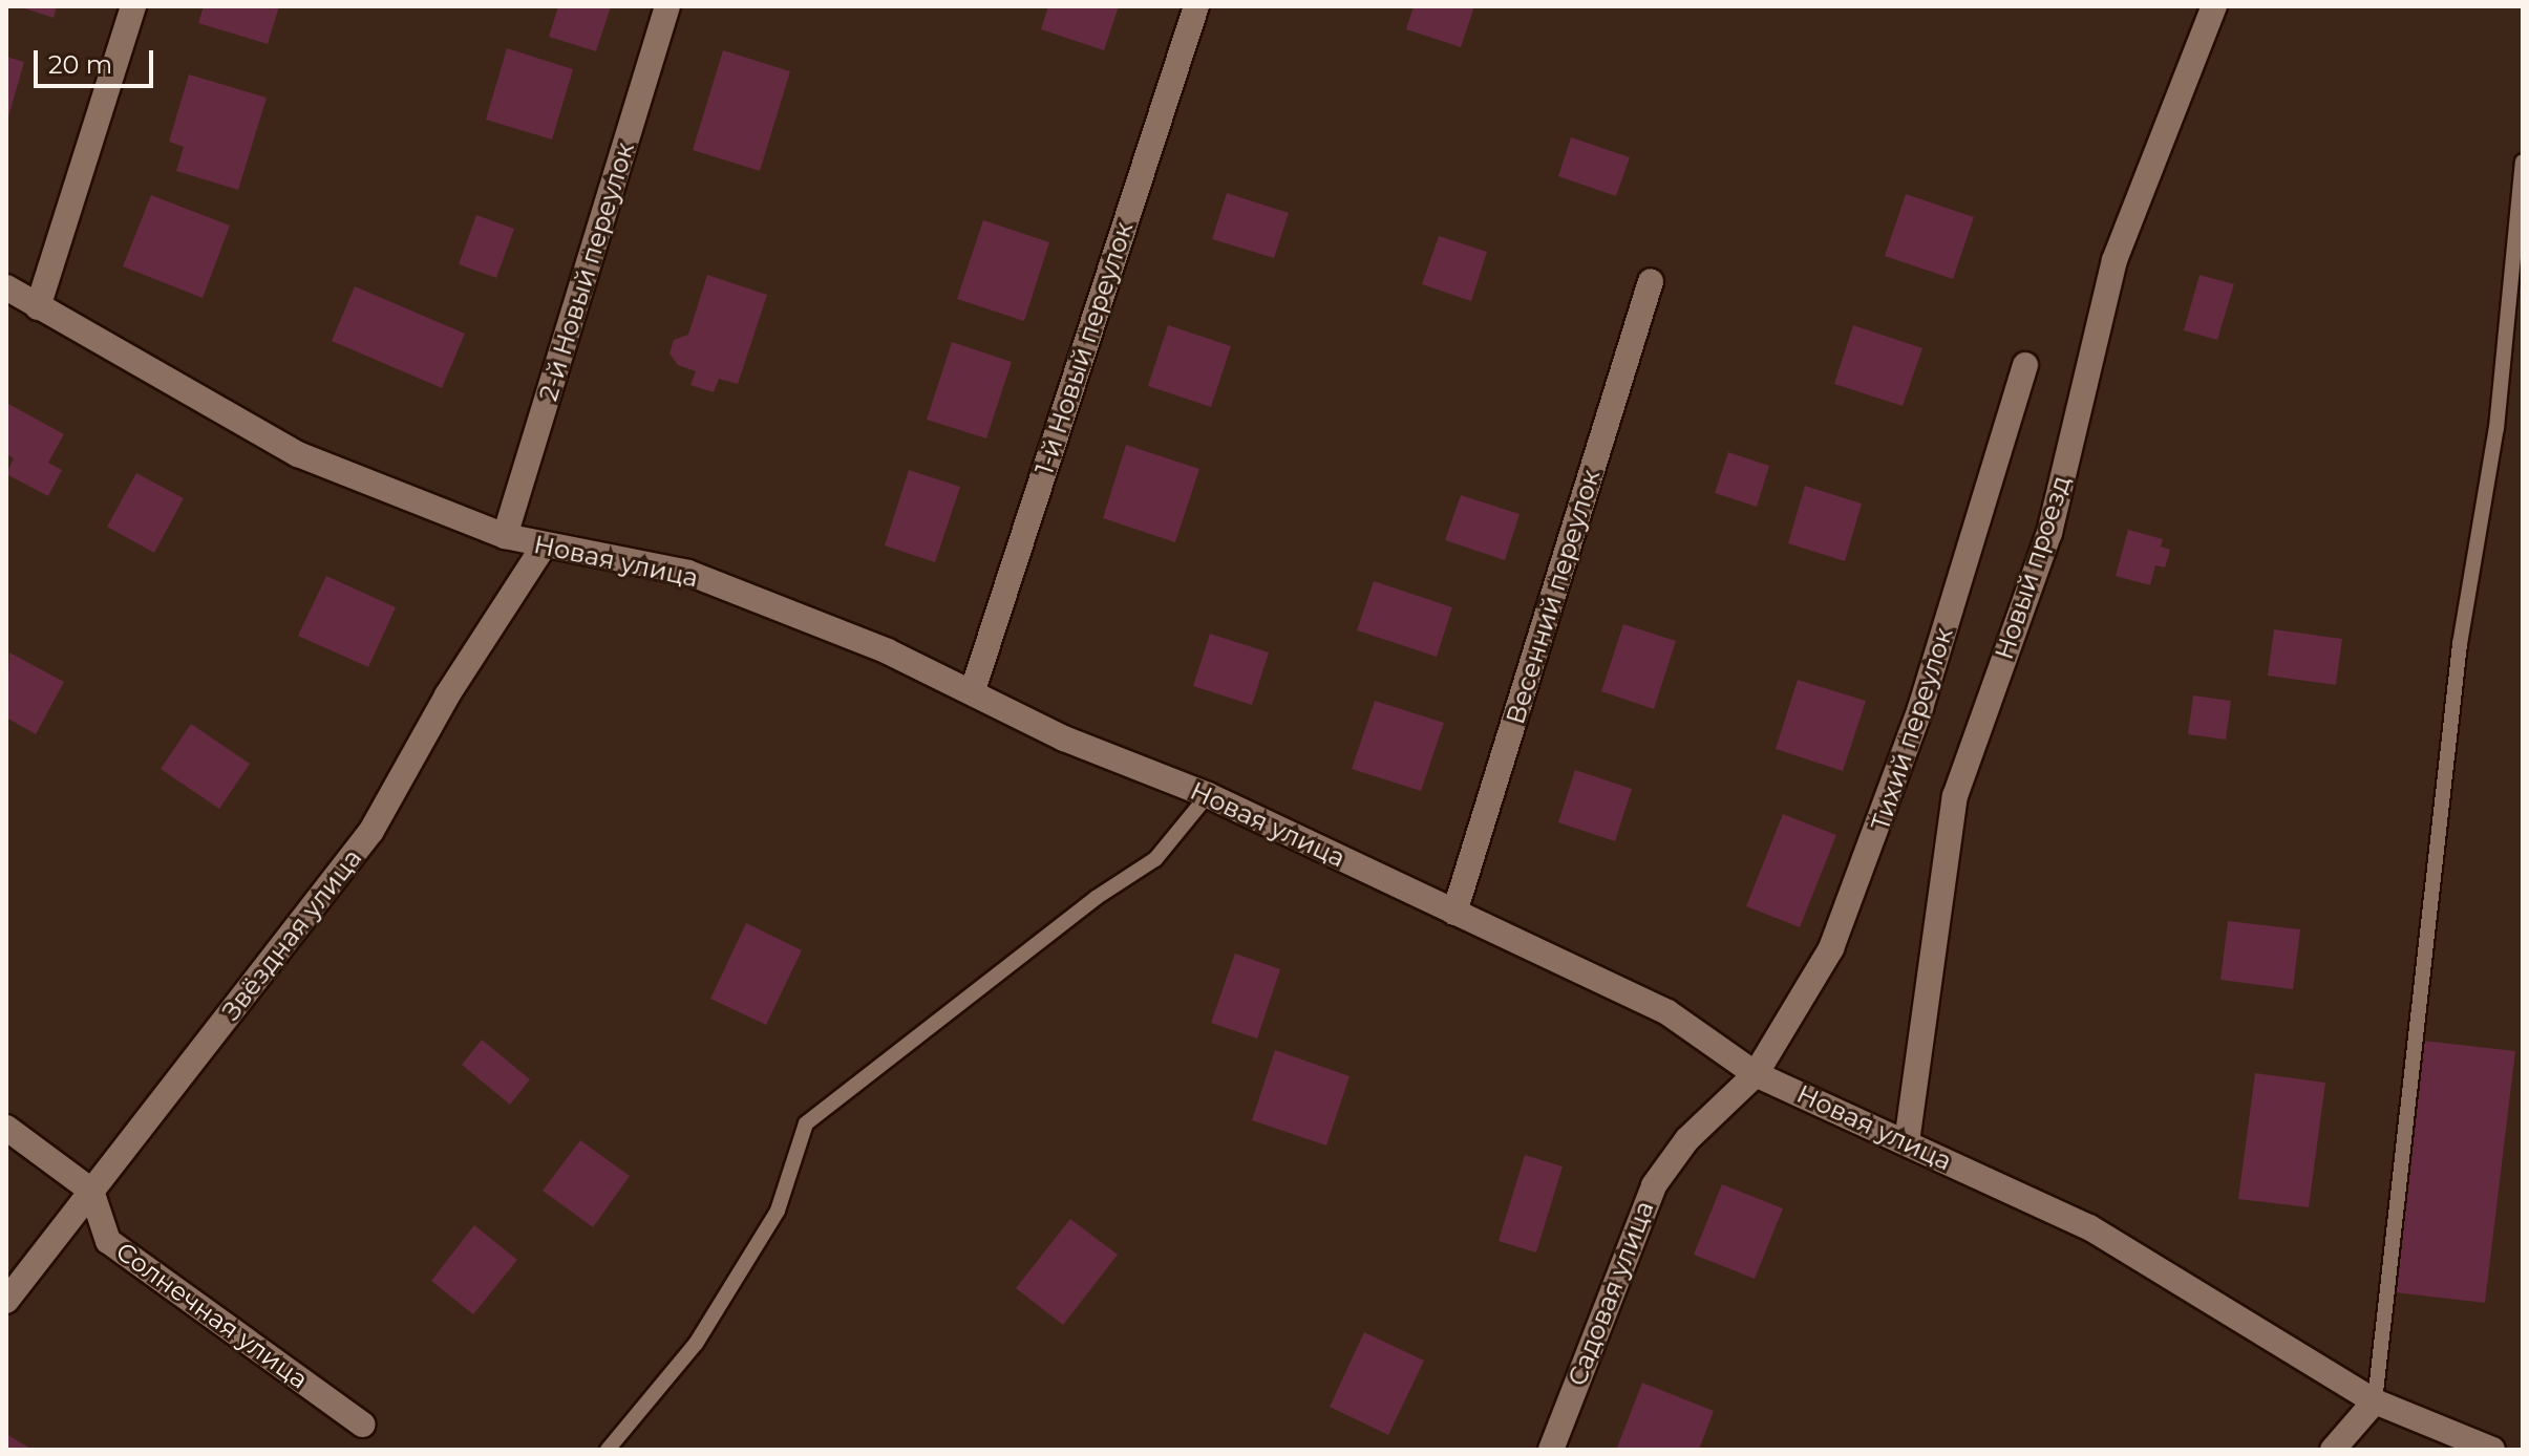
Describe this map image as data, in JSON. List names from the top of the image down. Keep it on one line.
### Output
{"streets":{"street":["2-й Новый переулок","1-й Новый переулок","Новая улица","Новый проезд","Весенний переулок","Тихий переулок","Звёздная улица","Садовая улица","Солнечная улица"]},"crossings":[["2-й Новый переулок","Новая улица"],["1-й Новый переулок","Новая улица"],["Новая улица","Новый проезд"],["Новая улица","Весенний переулок"],["Новая улица","Тихий переулок"],["Новая улица","Звёздная улица"],["Новая улица","Садовая улица"],["Тихий переулок","Садовая улица"],["Звёздная улица","Солнечная улица"]],"scale_bar":"20 m"}
